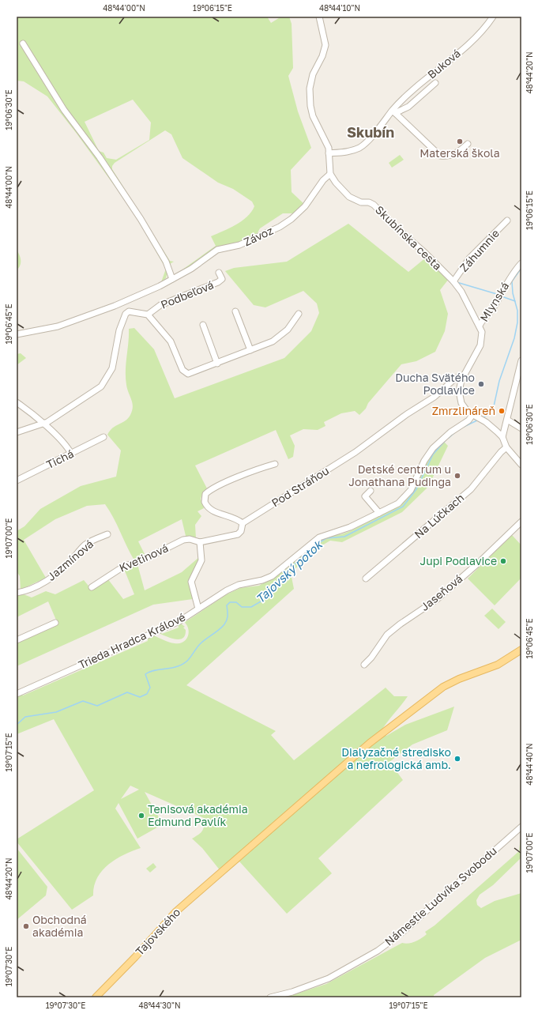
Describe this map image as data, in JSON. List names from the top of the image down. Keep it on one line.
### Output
{"streets":{"main road":["Tajovského"],"street":["Buková","Závoz","Skubínska cesta","Záhumnie","Podbeľová","Mlynská","Tichá","Pod Stráňou","Na Lúčkach","Kvetinová","Jazmínová","Jaseňová","Trieda Hradca Králové","Námestie Ludvíka Svobodu"]},"crossings":[["Závoz","Skubínska cesta"],["Skubínska cesta","Záhumnie"],["Skubínska cesta","Mlynská"],["Skubínska cesta","Pod Stráňou"],["Skubínska cesta","Trieda Hradca Králové"],["Pod Stráňou","Kvetinová"]],"districts":["Skubín"],"water":["Tajovský potok"],"places":["Materská škola","Ducha Svätého Podlavice","Zmrzlináreň","Detské centrum u Jonathana Pudinga","Jupi Podlavice","Dialyzačné stredisko a nefrologická amb.","Tenisová akadémia Edmund Pavlík","Obchodná akadémia"],"coordinates":["48°44'00\"N","19°06'15\"E","48°44'10\"N","48°44'20\"N","19°06'30\"E","19°06'45\"E","19°07'00\"E","19°07'15\"E","48°44'40\"N","19°07'30\"E","48°44'30\"N"]}
